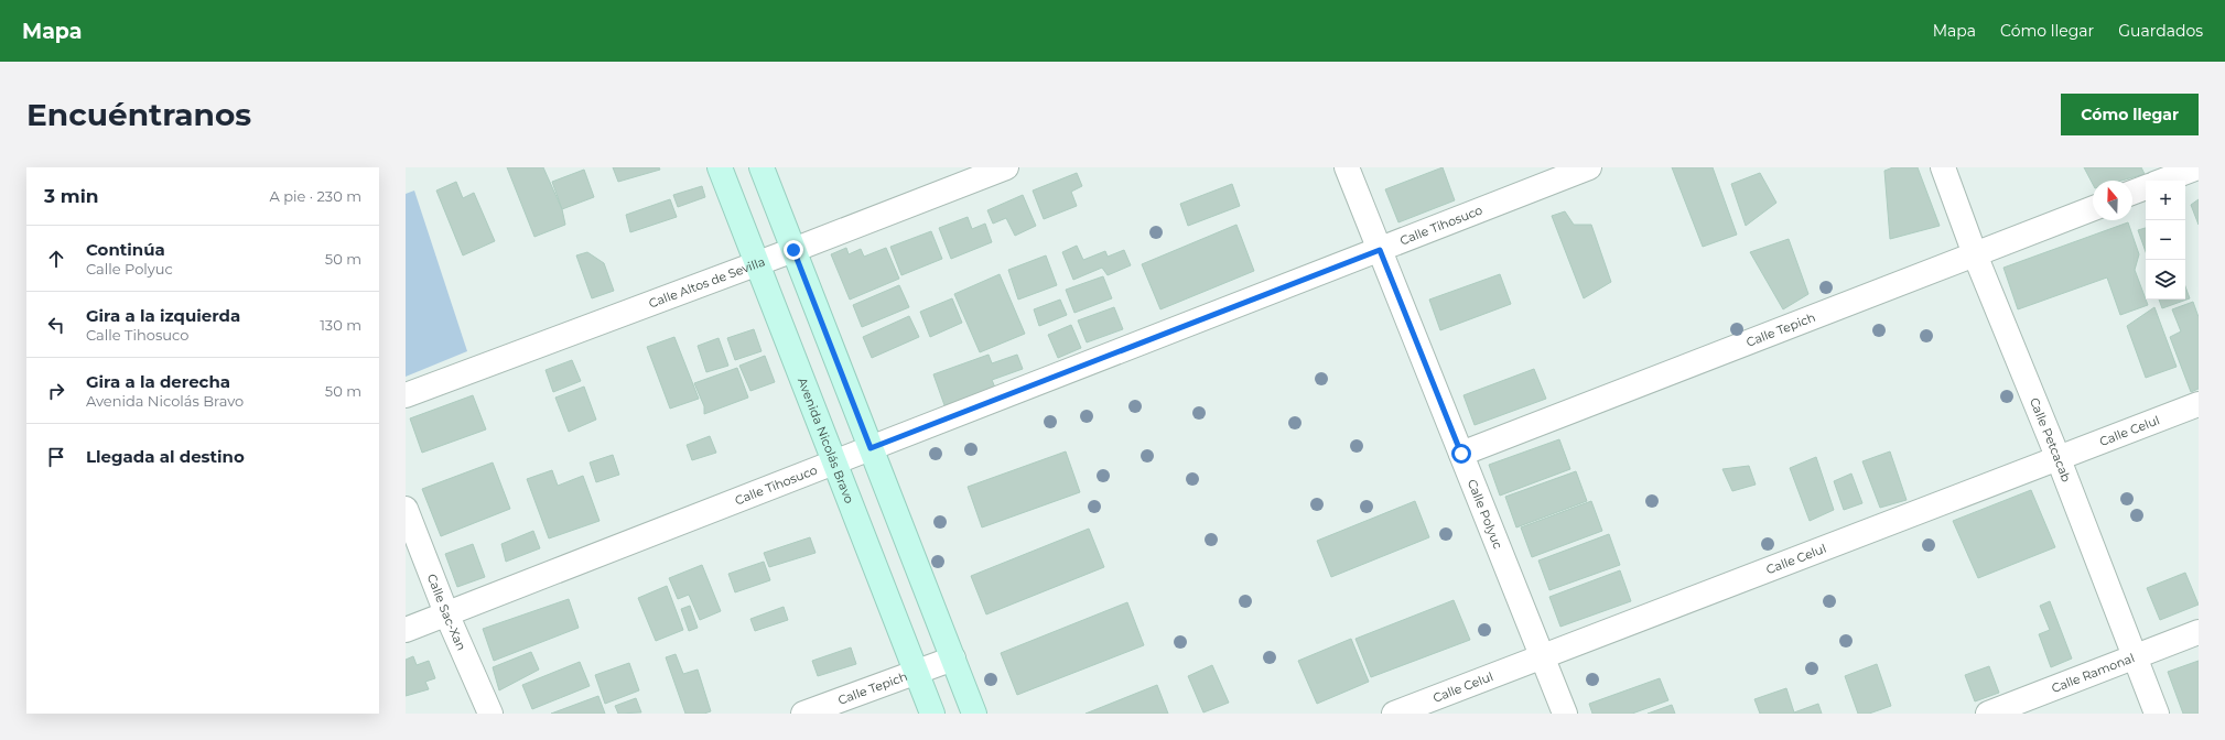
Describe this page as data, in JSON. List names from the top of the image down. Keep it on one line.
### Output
{"streets":{"main road":["Avenida Nicolás Bravo"],"street":["Calle Tihosuco","Calle Altos de Sevilla","Calle Tepich","Calle Celul","Calle Petcacab","Calle Polyuc","Calle Sac-Xan","Calle Ramonal"]},"crossings":[["Calle Tihosuco","Avenida Nicolás Bravo"],["Calle Tihosuco","Calle Polyuc"],["Calle Tihosuco","Calle Sac-Xan"],["Calle Altos de Sevilla","Avenida Nicolás Bravo"],["Calle Tepich","Avenida Nicolás Bravo"],["Calle Tepich","Calle Petcacab"],["Calle Tepich","Calle Polyuc"],["Calle Celul","Calle Petcacab"],["Calle Celul","Calle Polyuc"],["Calle Petcacab","Calle Ramonal"]],"north":"top","page":{"header":"Mapa","nav":["Mapa","Cómo llegar","Guardados"],"buttons":"Cómo llegar","title":"Encuéntranos","heading":["3 min","A pie · 230 m"],"map_buttons":["+","−"],"list":[["Continúa","Calle Polyuc","50 m"],["Gira a la izquierda","Calle Tihosuco","130 m"],["Gira a la derecha","Avenida Nicolás Bravo","50 m"],"Llegada al destino"]}}
